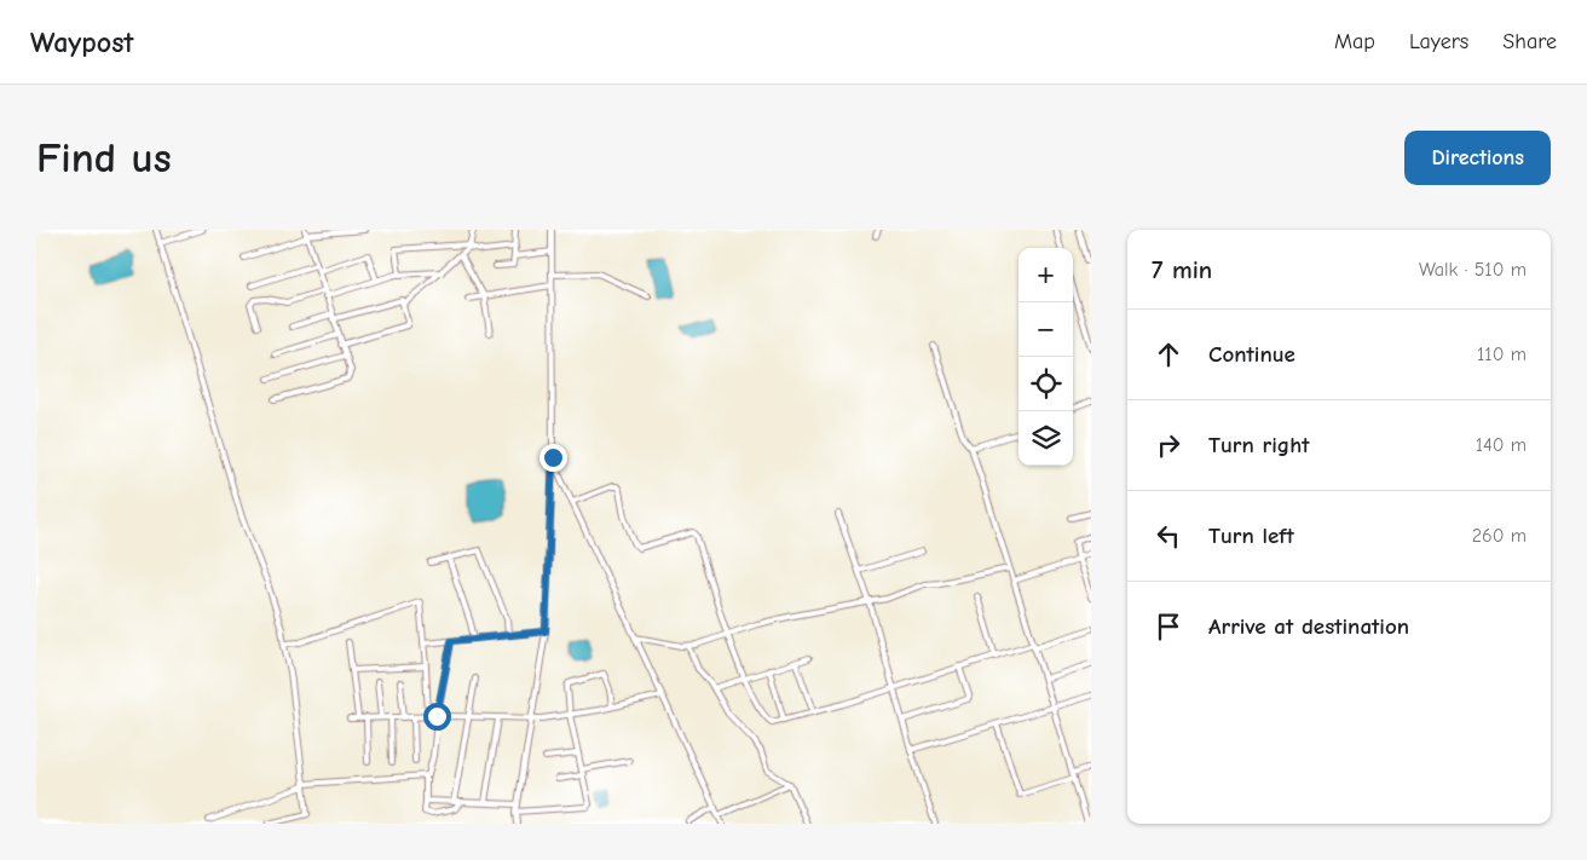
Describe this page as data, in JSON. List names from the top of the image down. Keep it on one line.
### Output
{"page":{"header":"Waypost","nav":["Map","Layers","Share"],"buttons":"Directions","title":"Find us","heading":["7 min","Walk · 510 m"],"map_buttons":["+","−"],"list":[["Continue","110 m"],["Turn right","140 m"],["Turn left","260 m"],"Arrive at destination"]}}
